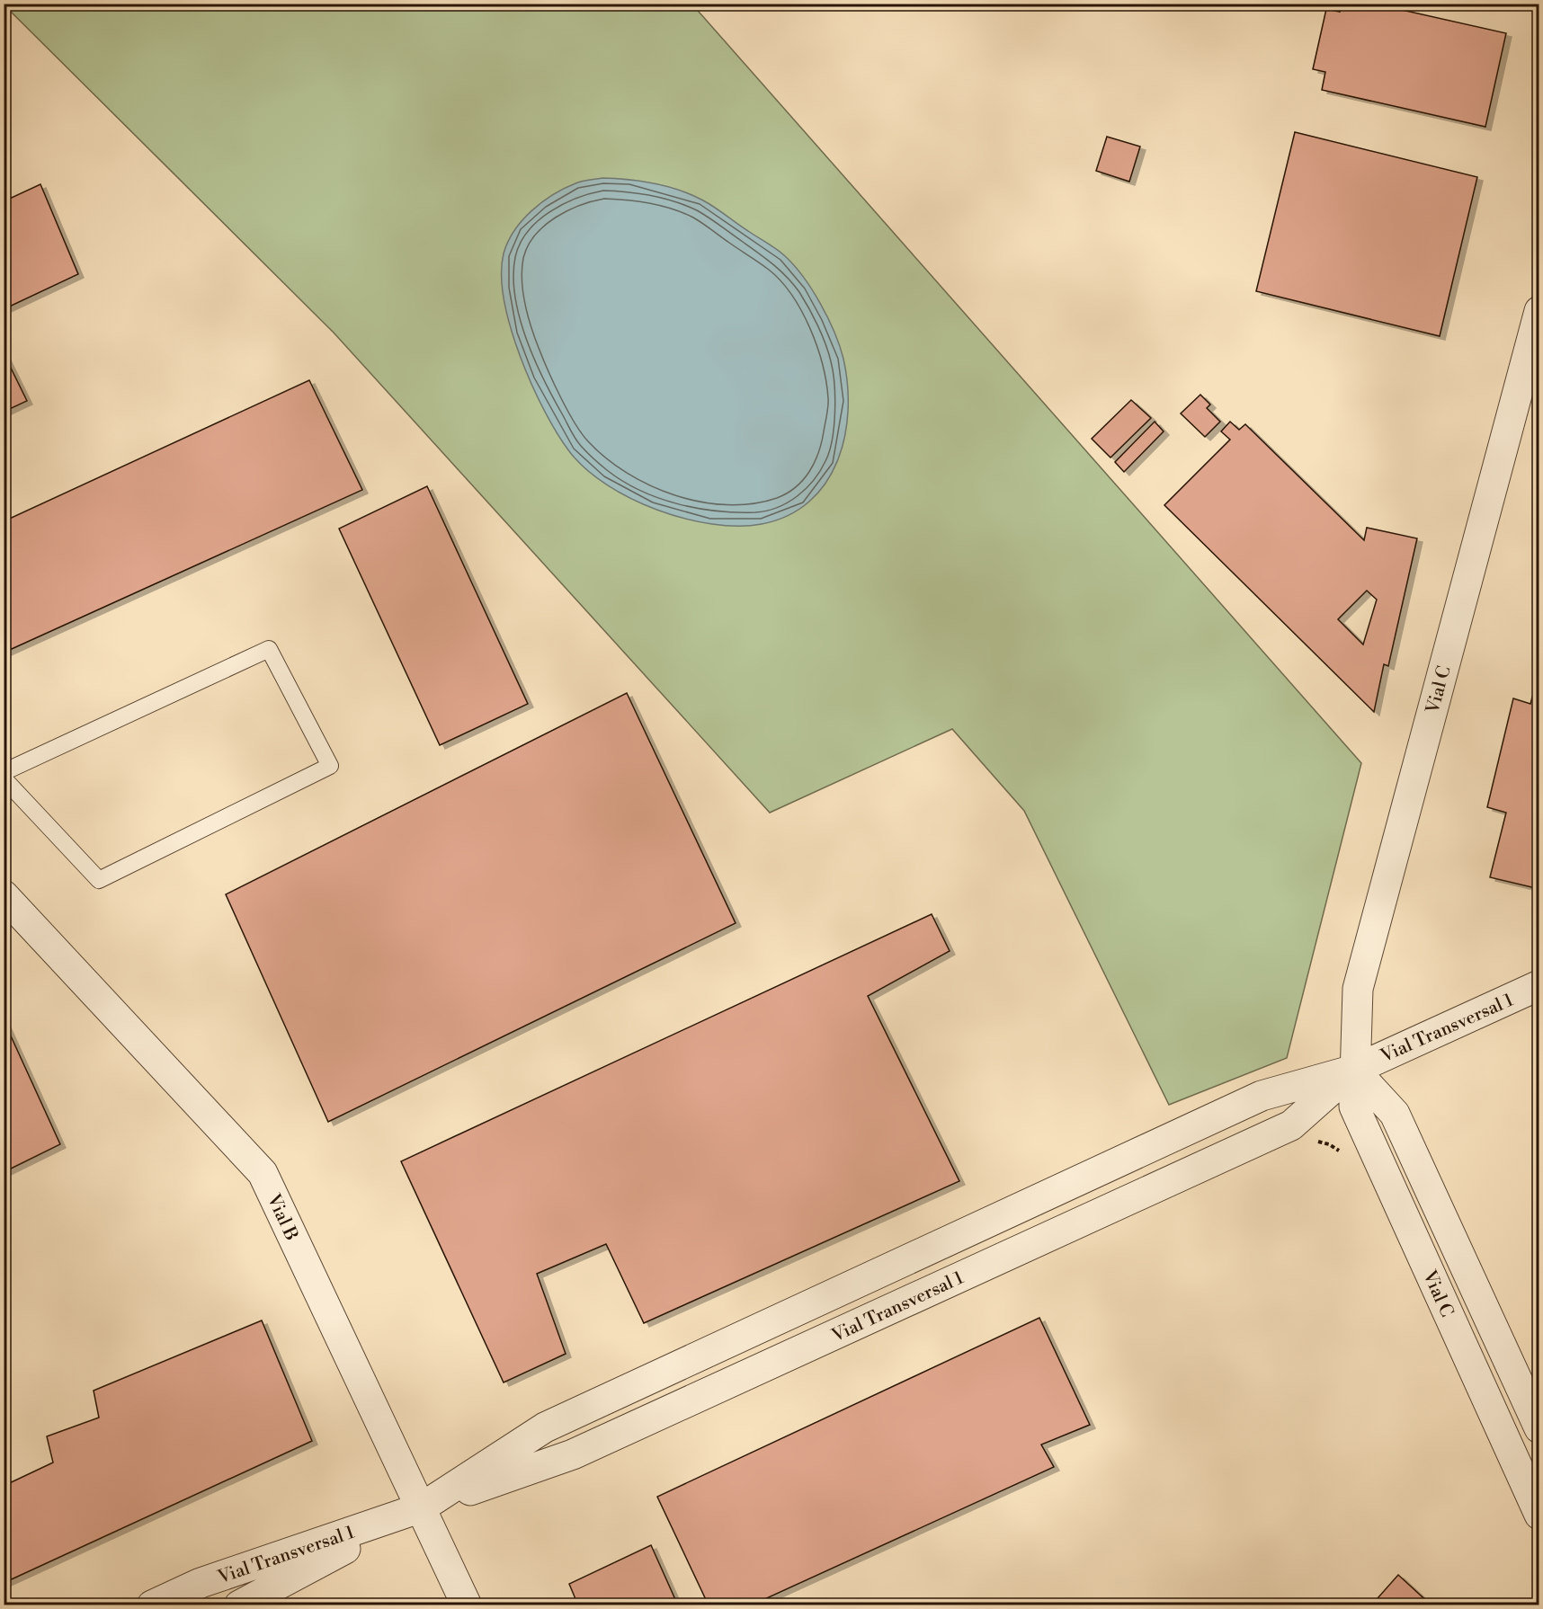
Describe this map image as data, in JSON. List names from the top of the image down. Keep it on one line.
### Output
{"streets":{"street":["Vial C","Vial Transversal 1","Vial B"]},"crossings":[["Vial C","Vial Transversal 1"],["Vial Transversal 1","Vial B"]]}
